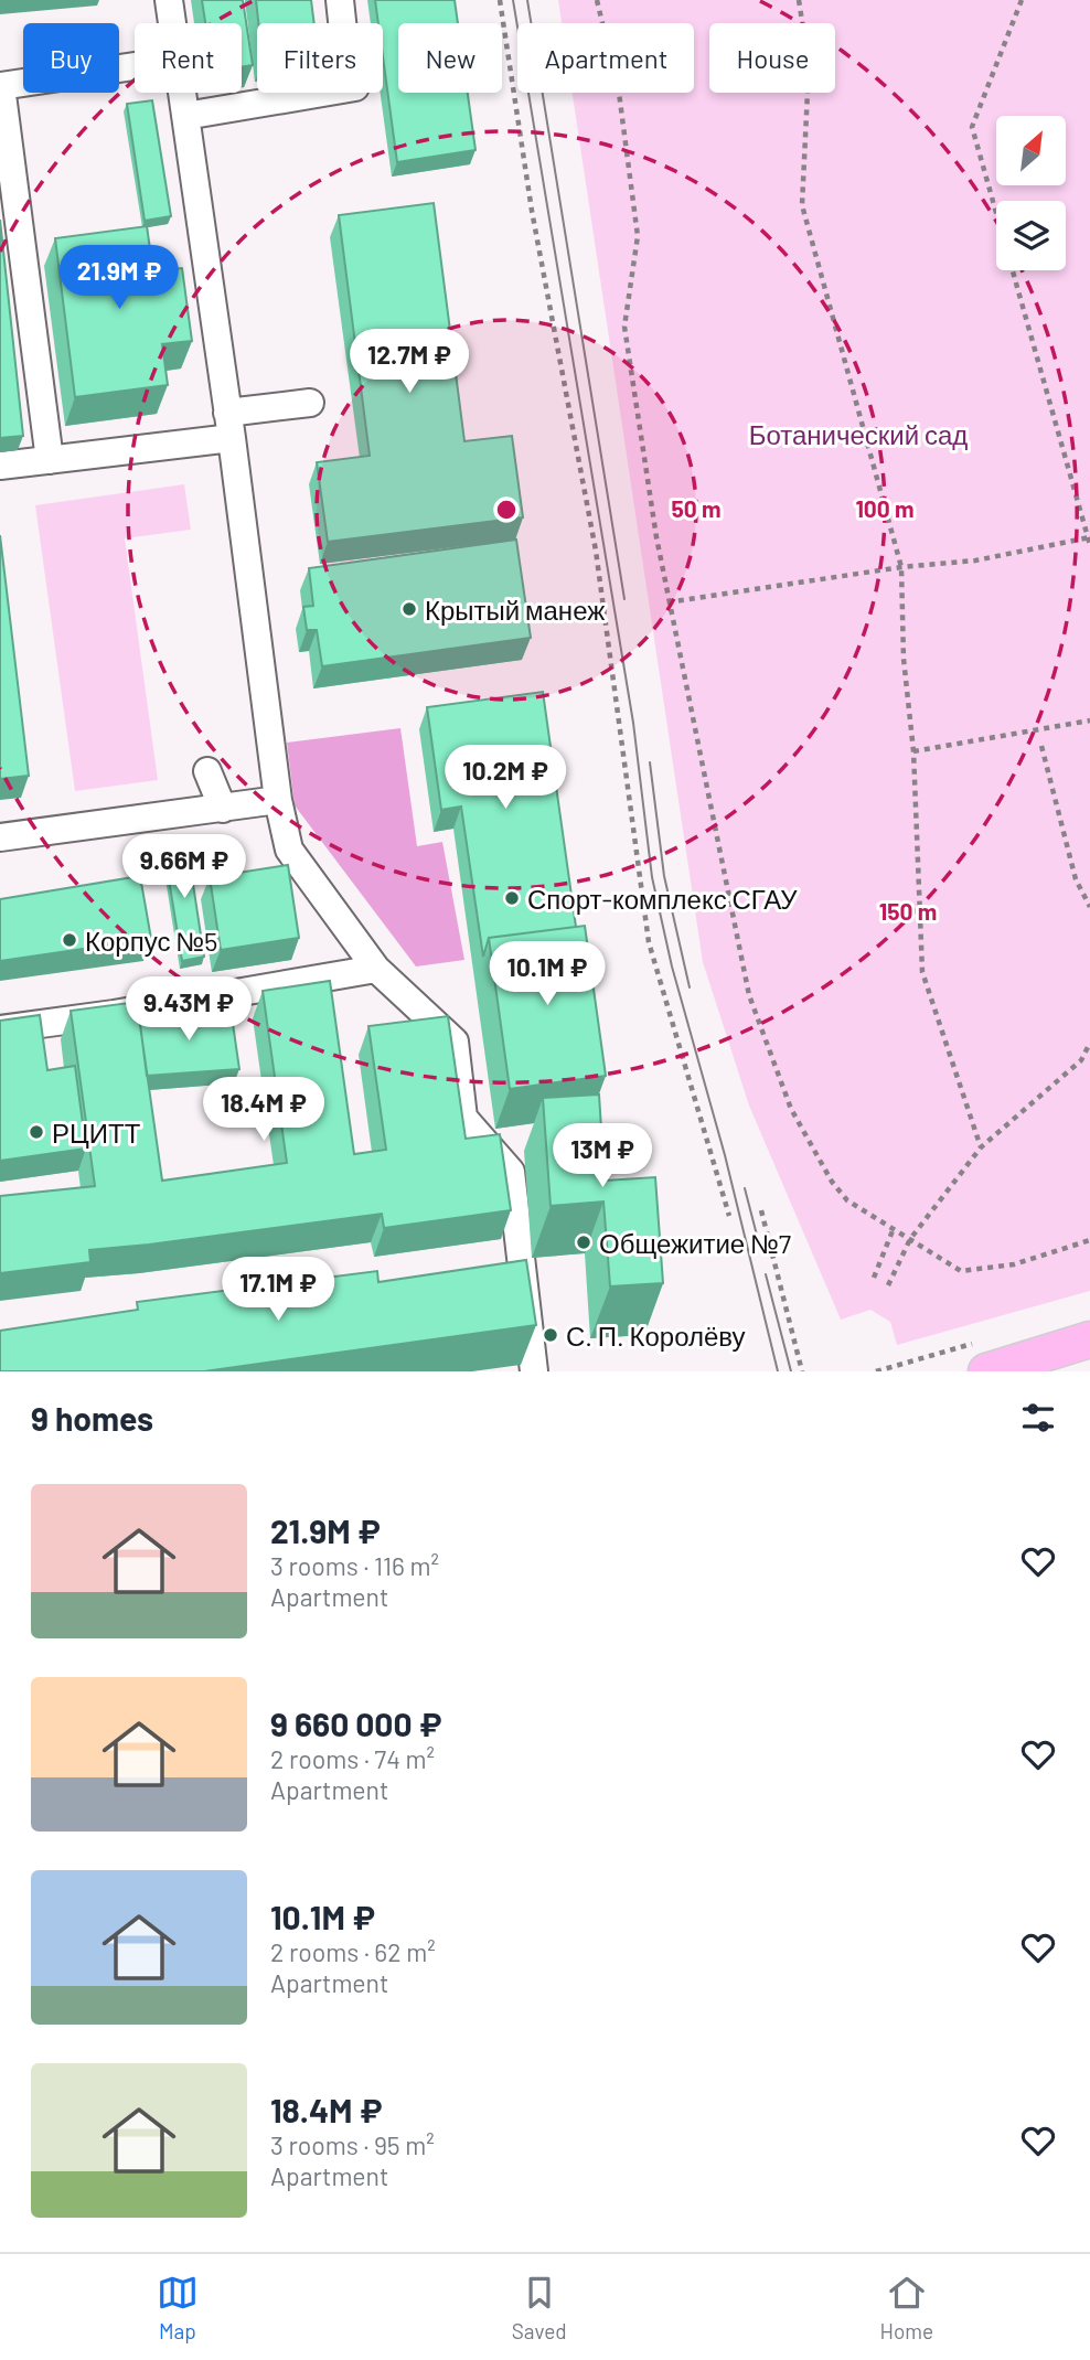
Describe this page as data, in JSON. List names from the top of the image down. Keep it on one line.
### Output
{"parks":["Ботанический сад"],"places":["Крытый манеж","Спорт-комплекс СГАУ","Корпус №5","РЦИТТ","Общежитие №7","С. П. Королёву"],"north":"top right","page":{"chip":["Buy","Rent","Filters","New","Apartment","House"],"price":["21.9M ₽","12.7M ₽","10.2M ₽","9.66M ₽","10.1M ₽","9.43M ₽","18.4M ₽","13M ₽","17.1M ₽"],"heading":"9 homes","list":[{"name":"21.9M ₽","note":"3 rooms · 116 m² · Apartment"},{"name":"9 660 000 ₽","note":"2 rooms · 74 m² · Apartment"},{"name":"10.1M ₽","note":"2 rooms · 62 m² · Apartment"},{"name":"18.4M ₽","note":"3 rooms · 95 m² · Apartment"}],"tabs":["Map","Saved","Home"]},"rings":["50 m","100 m","150 m"]}
